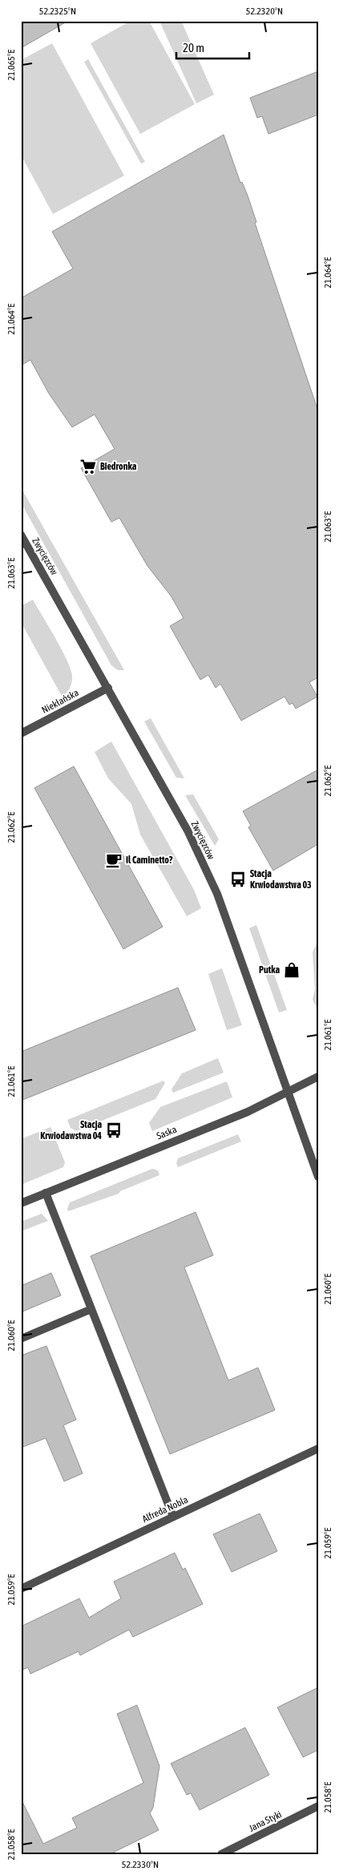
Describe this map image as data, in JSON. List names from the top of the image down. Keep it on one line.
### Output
{"streets":{"street":["Zwycięzców","Niekłańska","Saska","Alfreda Nobla","Jana Styki"]},"crossings":[["Zwycięzców","Niekłańska"],["Zwycięzców","Saska"]],"places":{"supermarket":["Biedronka"],"cafe":["Il Caminetto?"],"bus stop":["Stacja Krwiodawstwa 03","Stacja Krwiodawstwa 04"],"shop":["Putka"]},"scale_bar":"20 m","coordinates":["52.2325°N","52.2320°N","21.065°E","21.064°E","21.063°E","21.062°E","21.061°E","21.060°E","21.059°E","21.058°E","52.2330°N"]}
